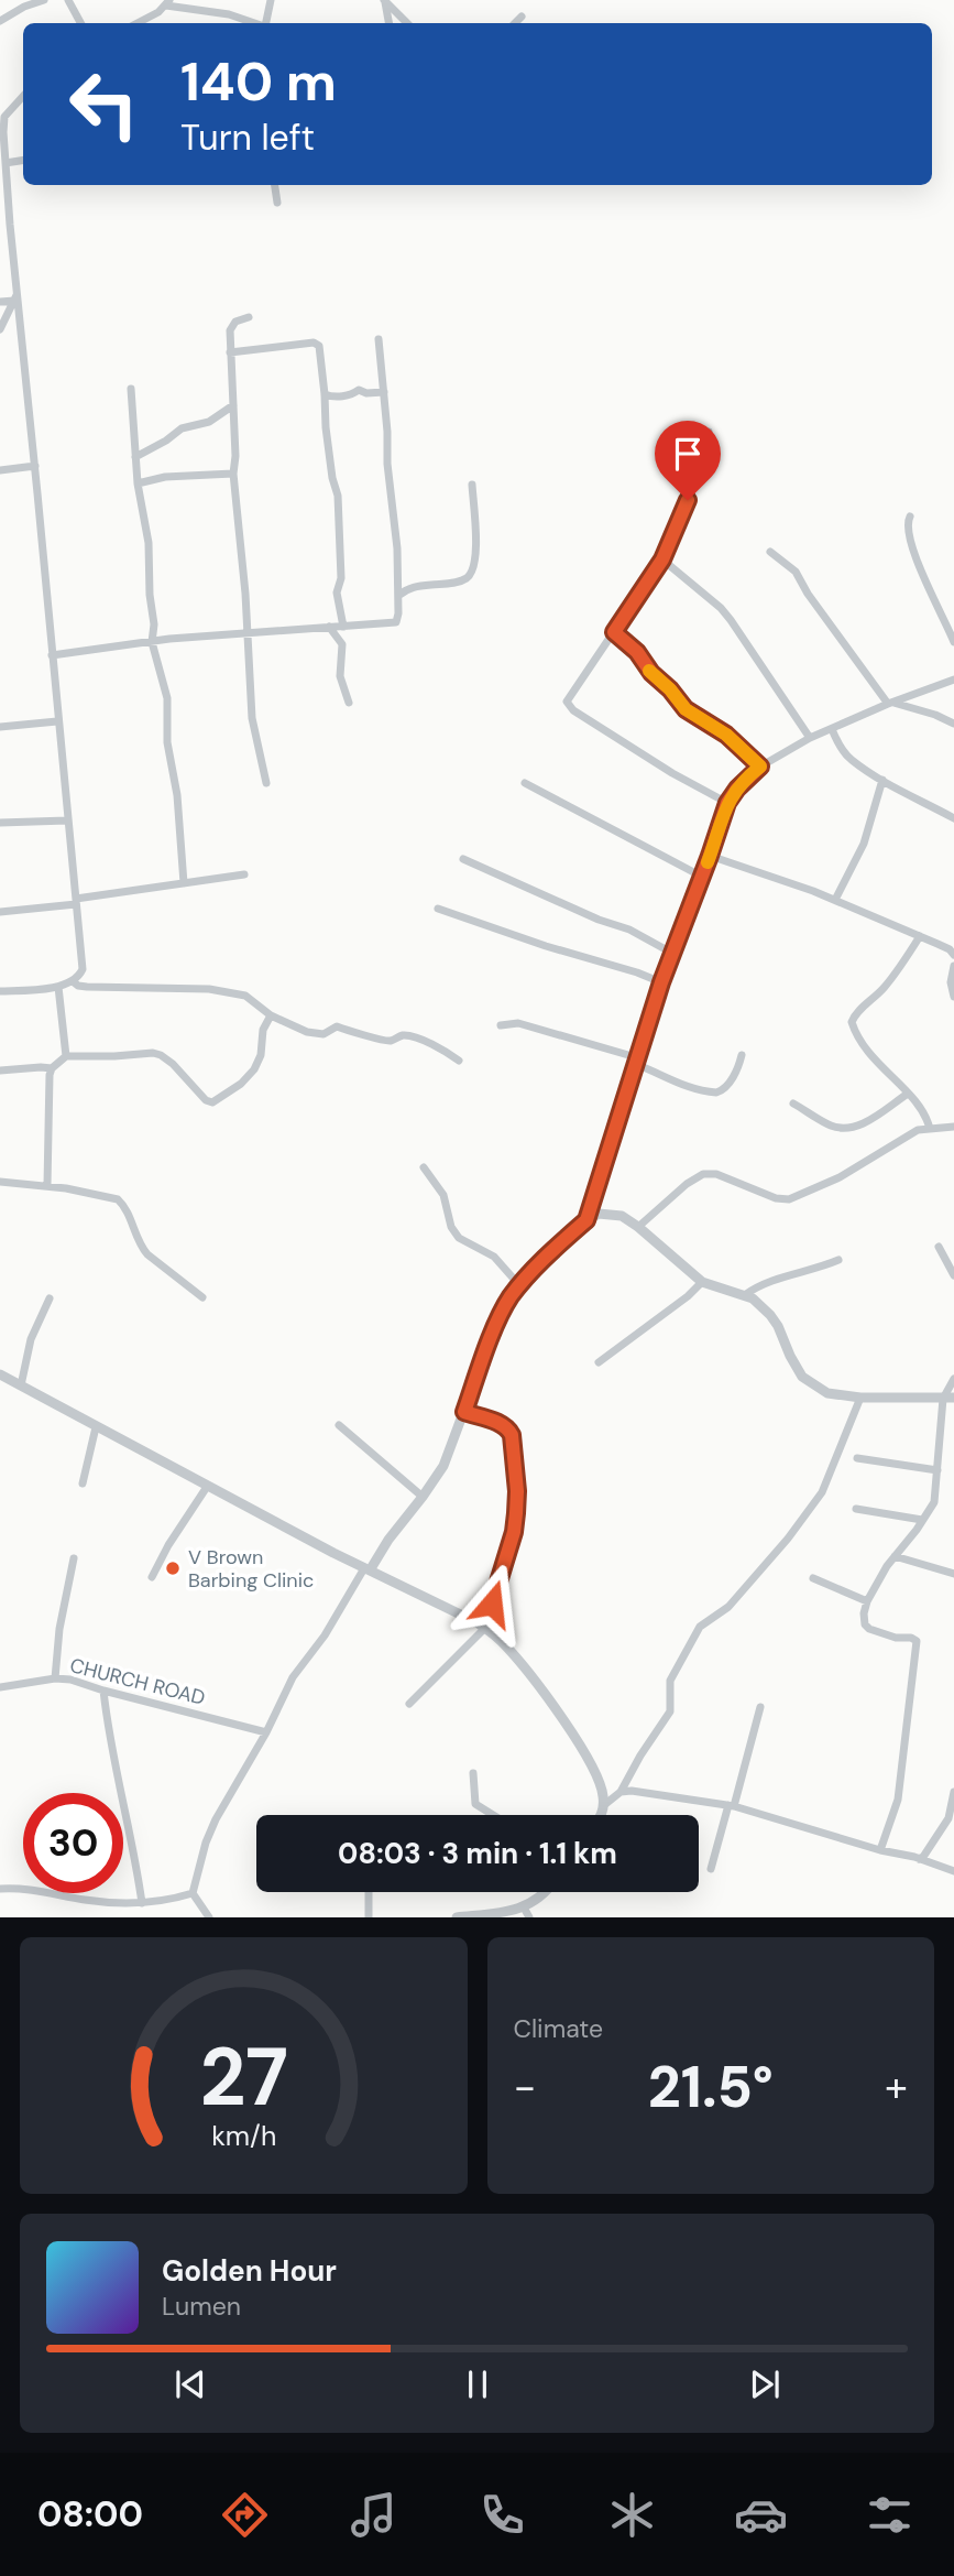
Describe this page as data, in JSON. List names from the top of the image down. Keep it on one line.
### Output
{"streets":{"street":["CHURCH ROAD"]},"places":["V Brown Barbing Clinic"],"page":{"turn":["140 m","Turn left"],"limit":"30","trip":"08:03 · 3 min · 1.1 km","tile":"Climate","heat":["−","21.5°","+"],"song":["Golden Hour","Lumen"],"tabs":"08:00","gauge":["27","km/h"]}}
